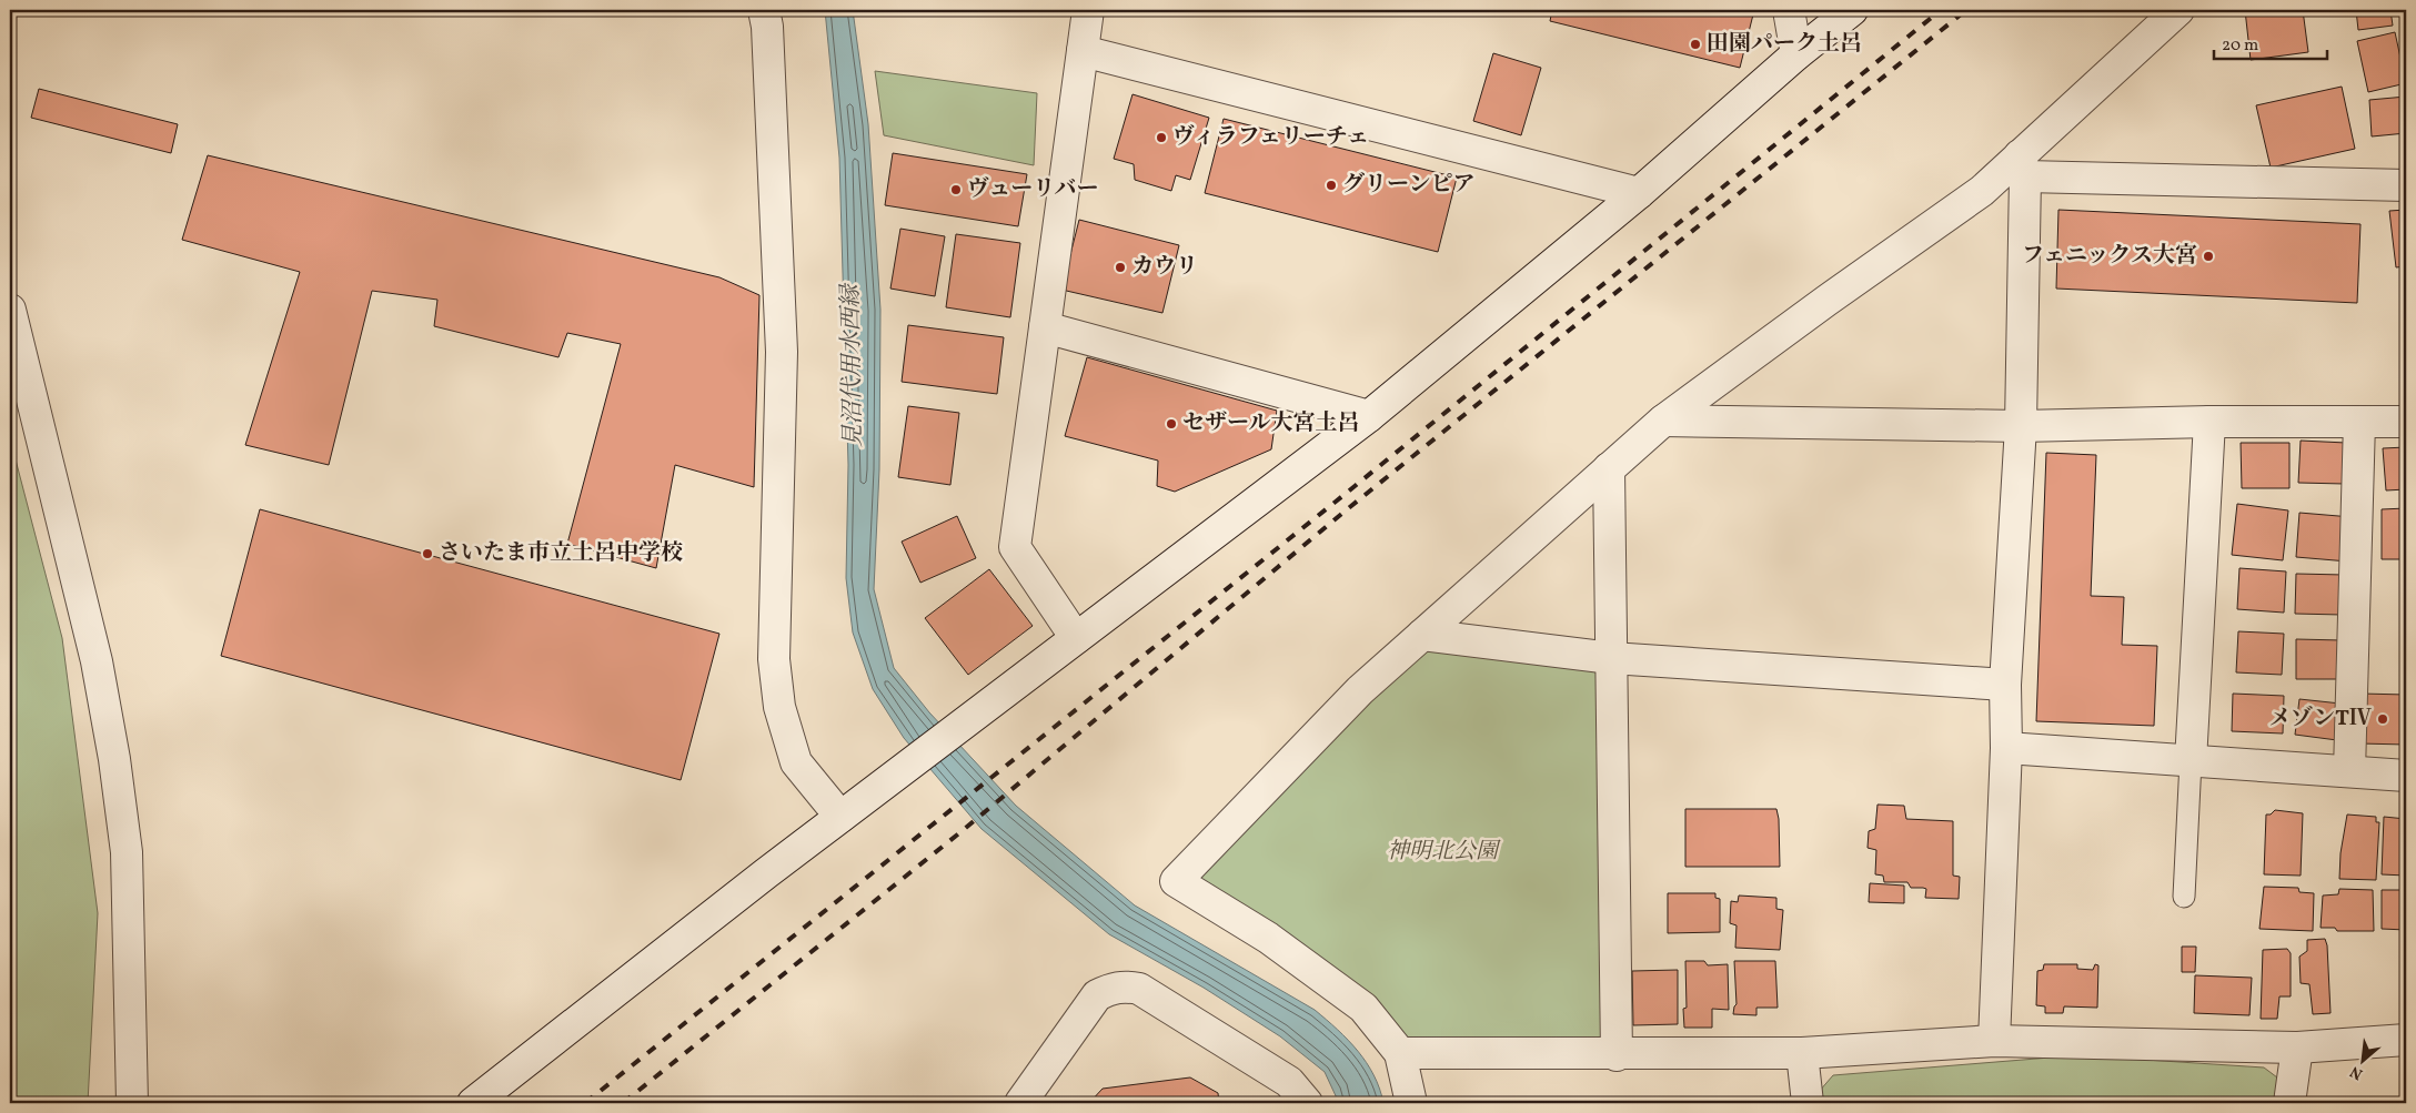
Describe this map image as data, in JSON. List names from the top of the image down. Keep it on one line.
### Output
{"water":["見沼代用水西縁"],"parks":["神明北公園"],"places":["田園パーク土呂","ヴィラフェリーチェ","グリーンピア","ヴューリバー","フェニックス大宮","カウリ","セザール大宮土呂","さいたま市立土呂中学校","メゾンTⅣ"],"scale_bar":"20 m","north":"bottom left"}
